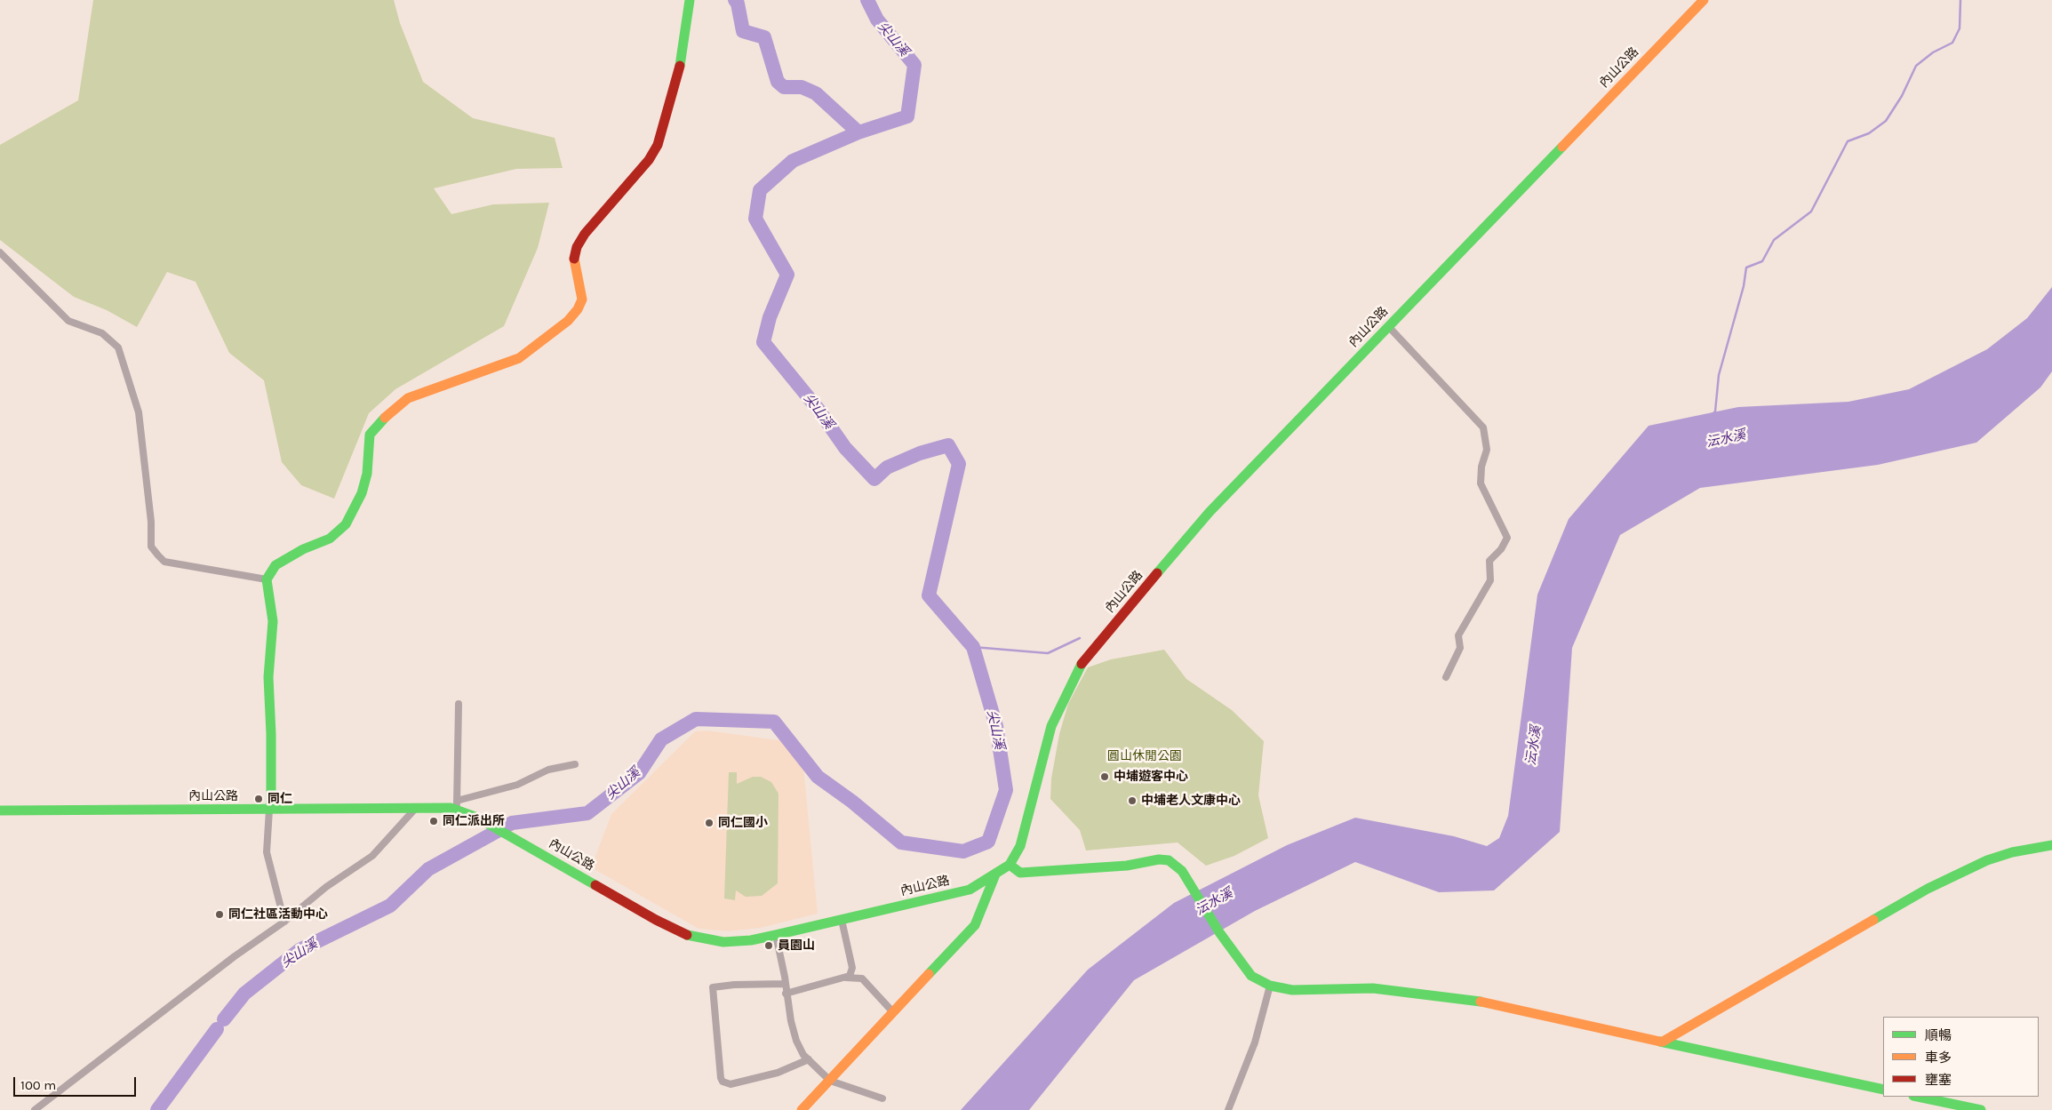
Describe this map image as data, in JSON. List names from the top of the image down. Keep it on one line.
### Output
{"streets":{"street":["內山公路"]},"water":["尖山溪","沄水溪"],"parks":["圓山休閒公園"],"places":["中埔遊客中心","同仁","中埔老人文康中心","同仁派出所","同仁國小","同仁社區活動中心","員園山"],"legend":["順暢","車多","壅塞"],"scale_bar":"100 m"}
